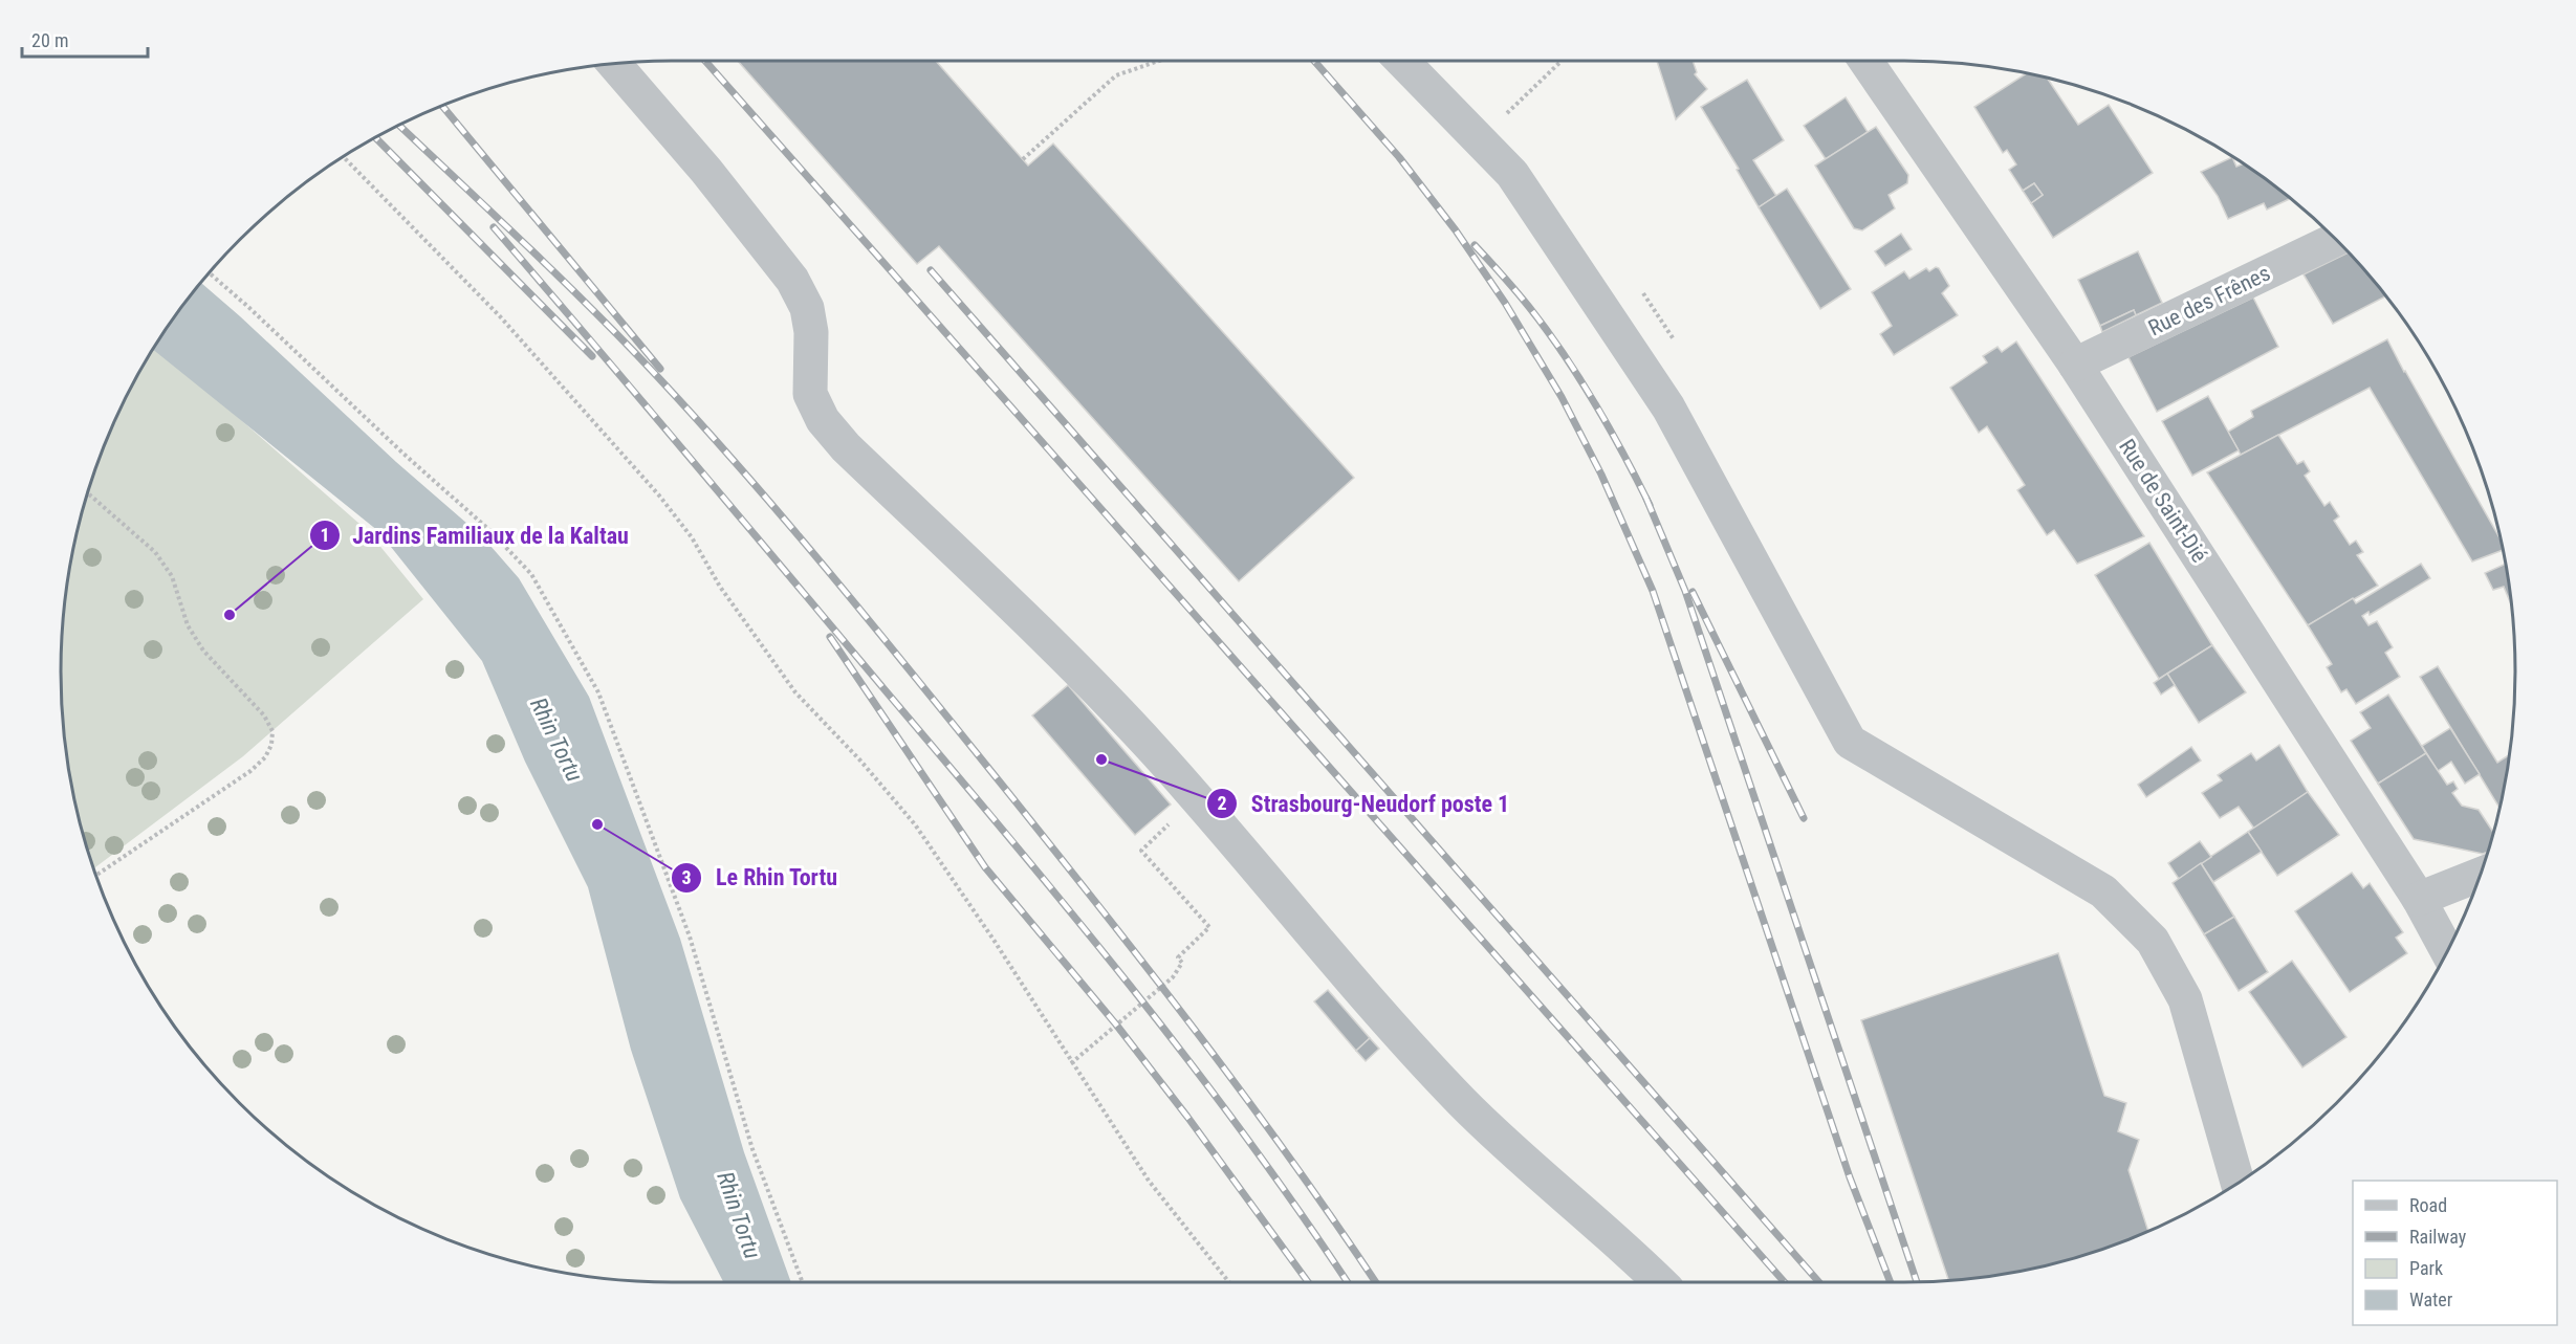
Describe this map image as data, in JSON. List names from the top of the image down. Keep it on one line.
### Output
{"streets":{"street":["Rue des Frênes","Rue de Saint-Dié"]},"crossings":[["Rue des Frênes","Rue de Saint-Dié"]],"water":["Rhin Tortu"],"places":["Jardins Familiaux de la Kaltau","Strasbourg-Neudorf poste 1","Le Rhin Tortu"],"legend":["Road","Railway","Park","Water"],"scale_bar":"20 m"}
